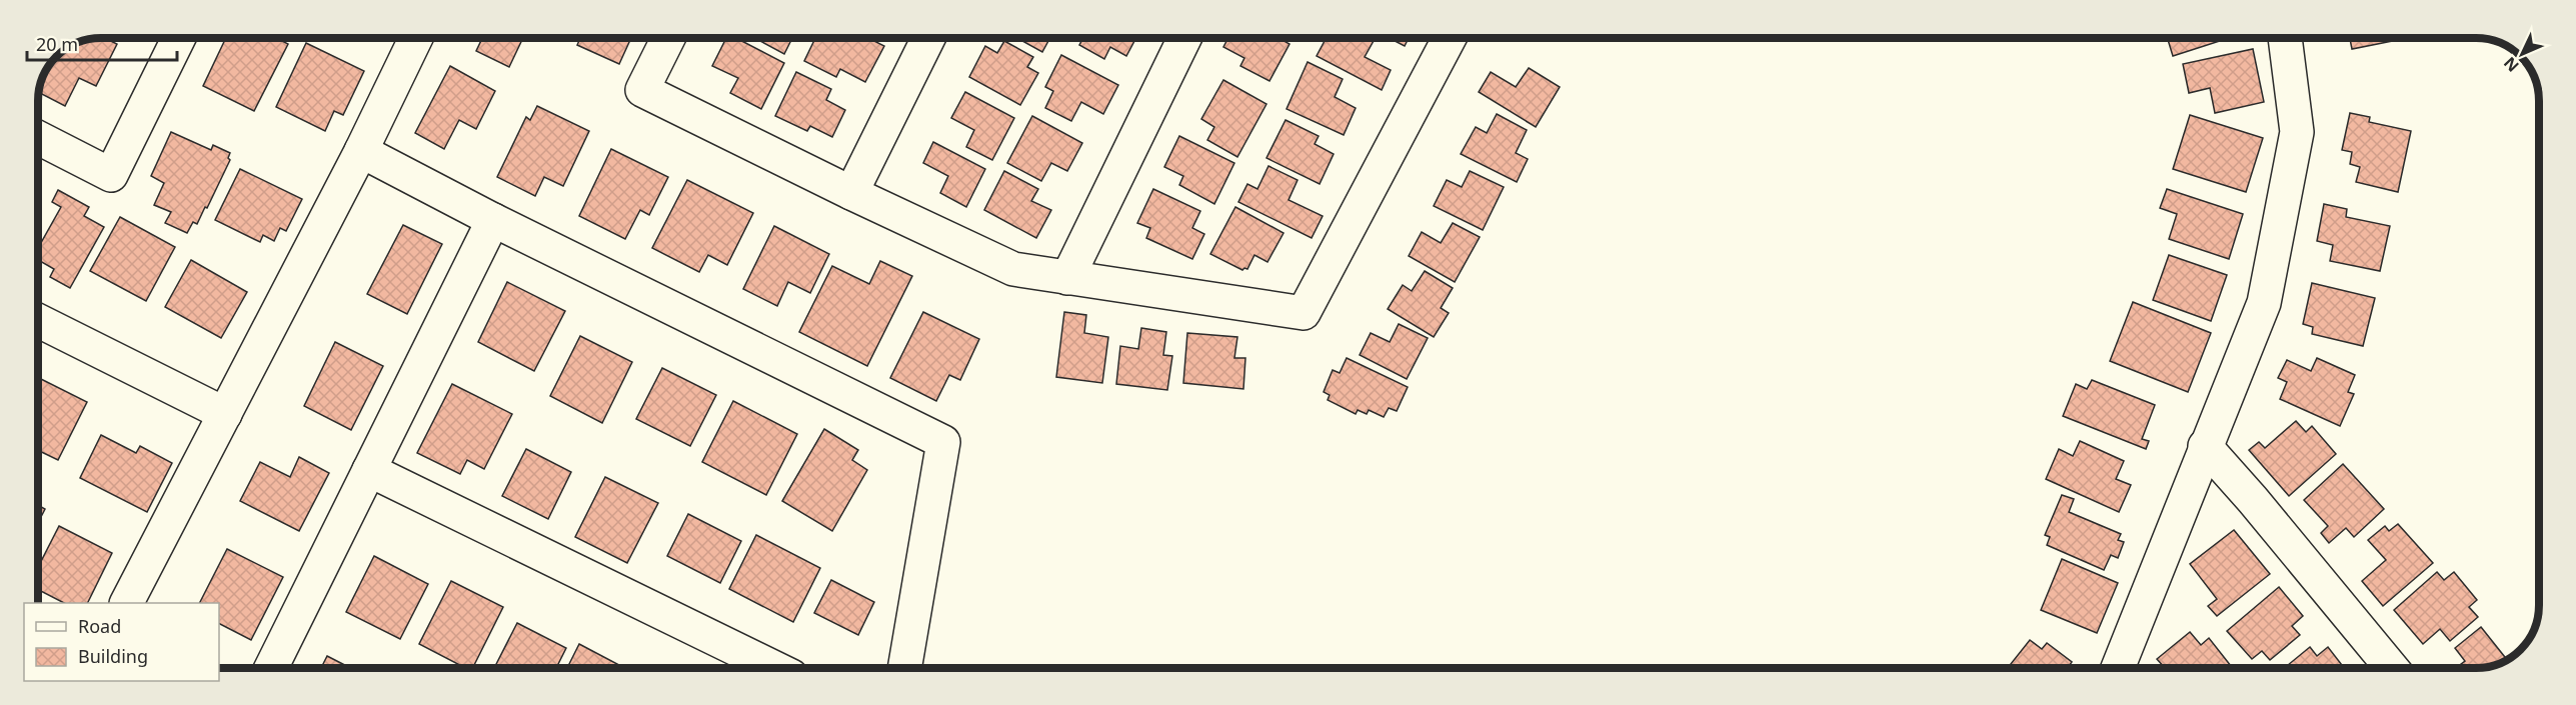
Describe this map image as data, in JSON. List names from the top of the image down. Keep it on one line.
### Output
{"legend":["Road","Building"],"scale_bar":"20 m","north":"bottom left"}
